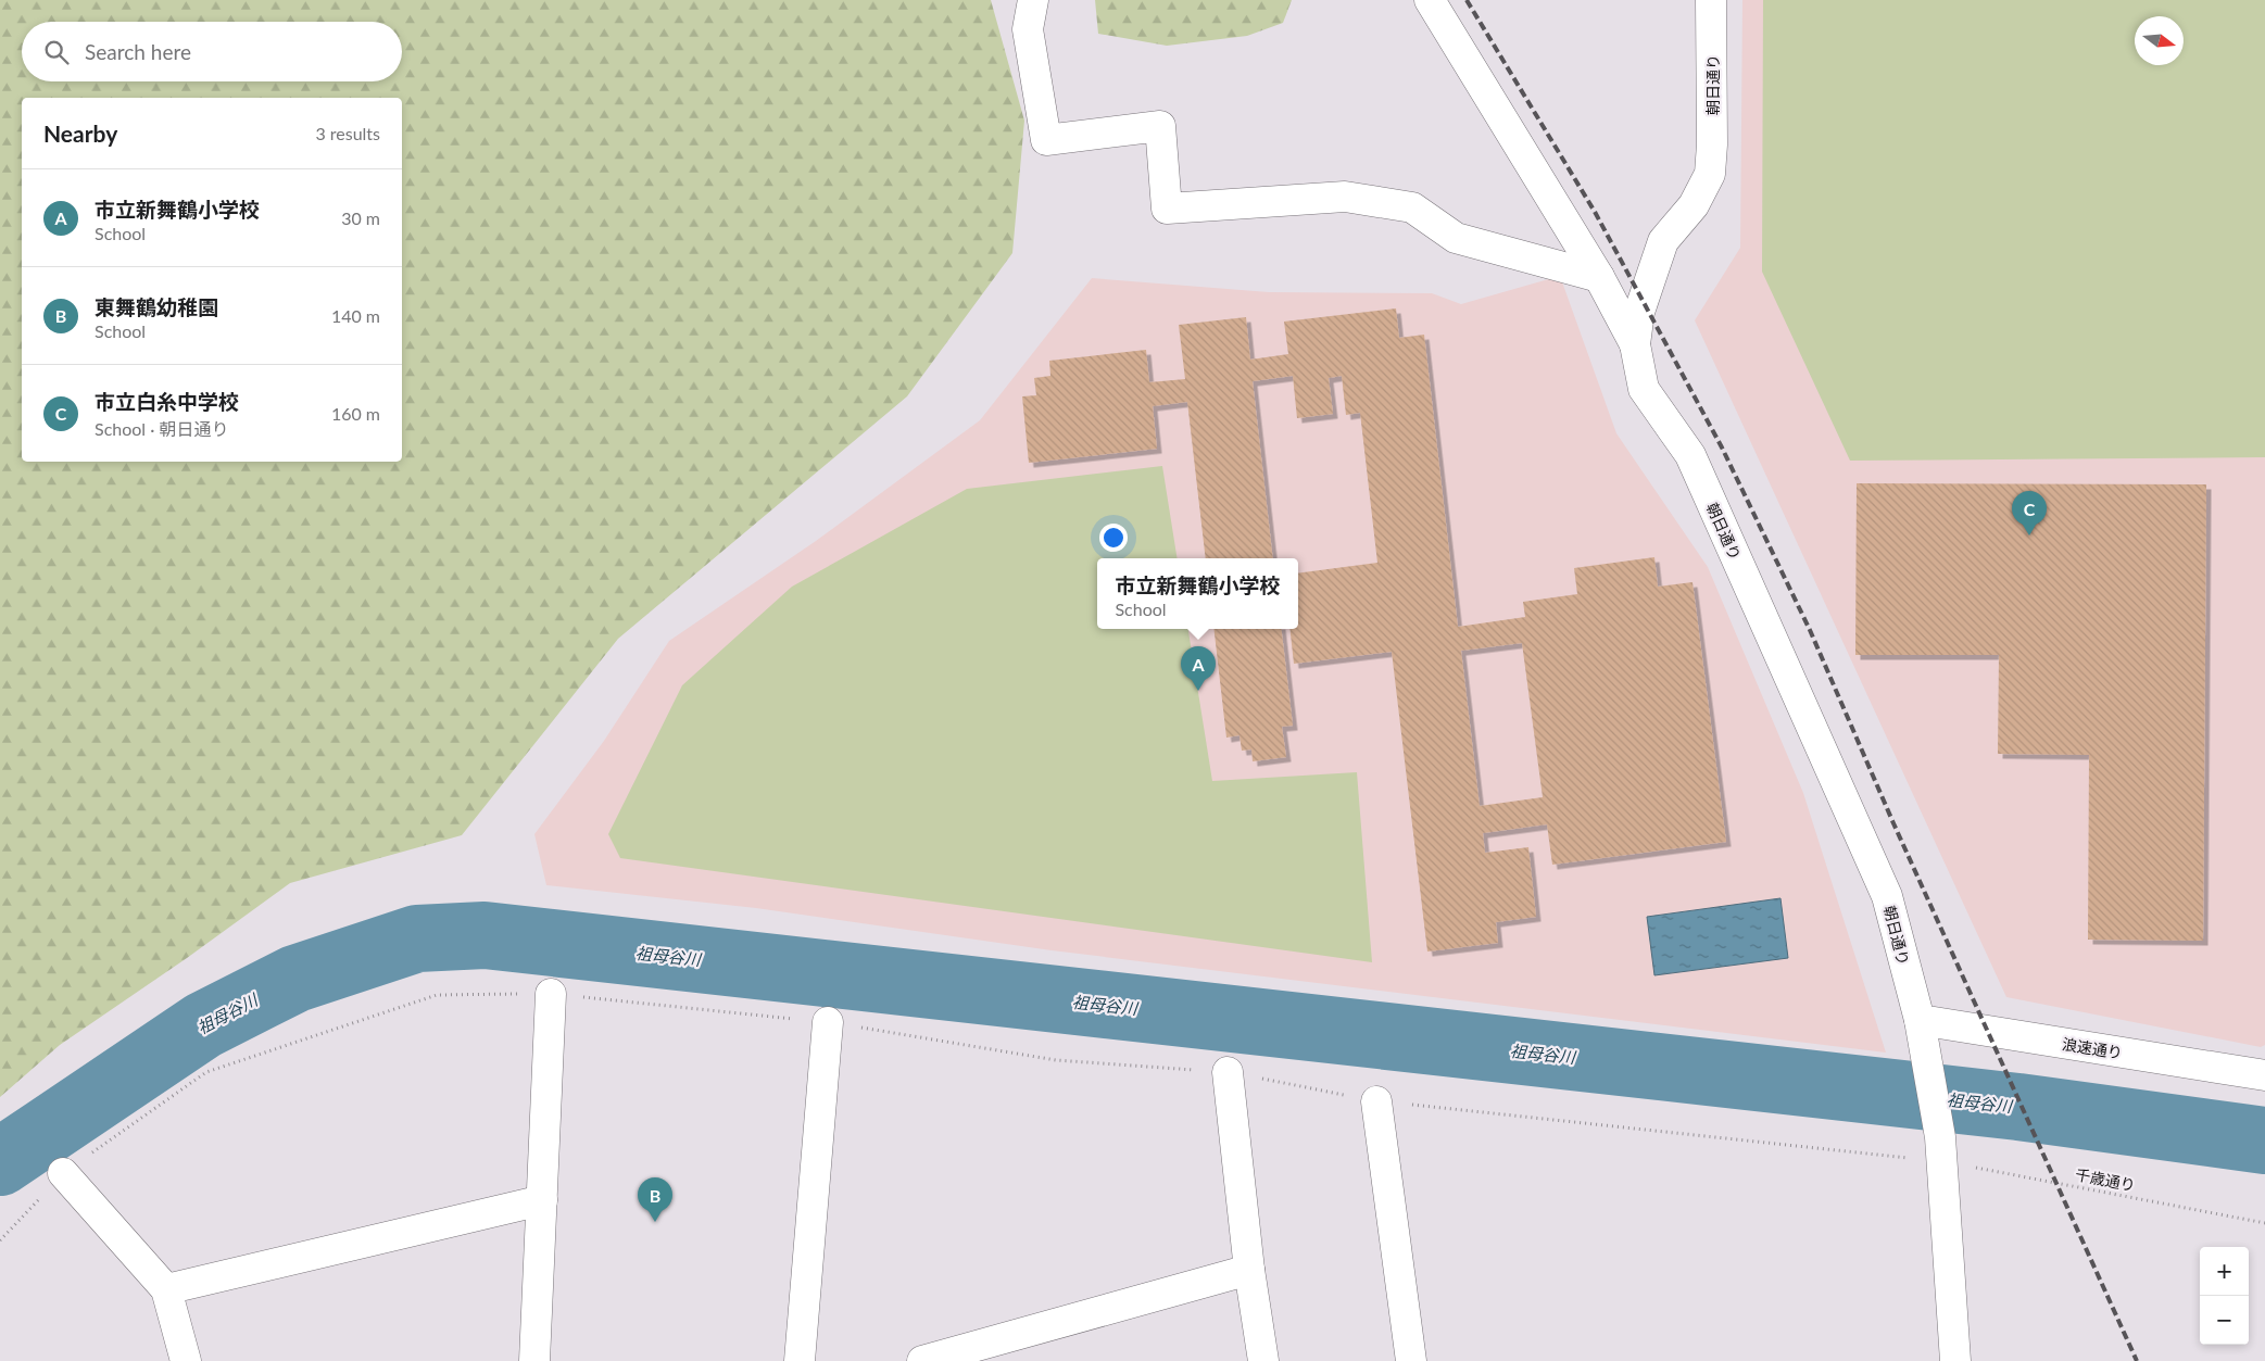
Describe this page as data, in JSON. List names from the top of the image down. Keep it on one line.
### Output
{"streets":{"street":["朝日通り","浪速通り"],"path":["千歳通り"]},"crossings":[["朝日通り","浪速通り"],["朝日通り","千歳通り"]],"water":["祖母谷川"],"north":"right","page":{"search":"Search here","heading":["Nearby","3 results"],"list":[{"mark":"A","name":"市立新舞鶴小学校","note":"School","value":"30 m"},{"mark":"B","name":"東舞鶴幼稚園","note":"School","value":"140 m"},{"mark":"C","name":"市立白糸中学校","note":"School · 朝日通り","value":"160 m"}],"pins":["C","A","B"],"popup":["市立新舞鶴小学校","School"],"map_buttons":["+","−"]}}
